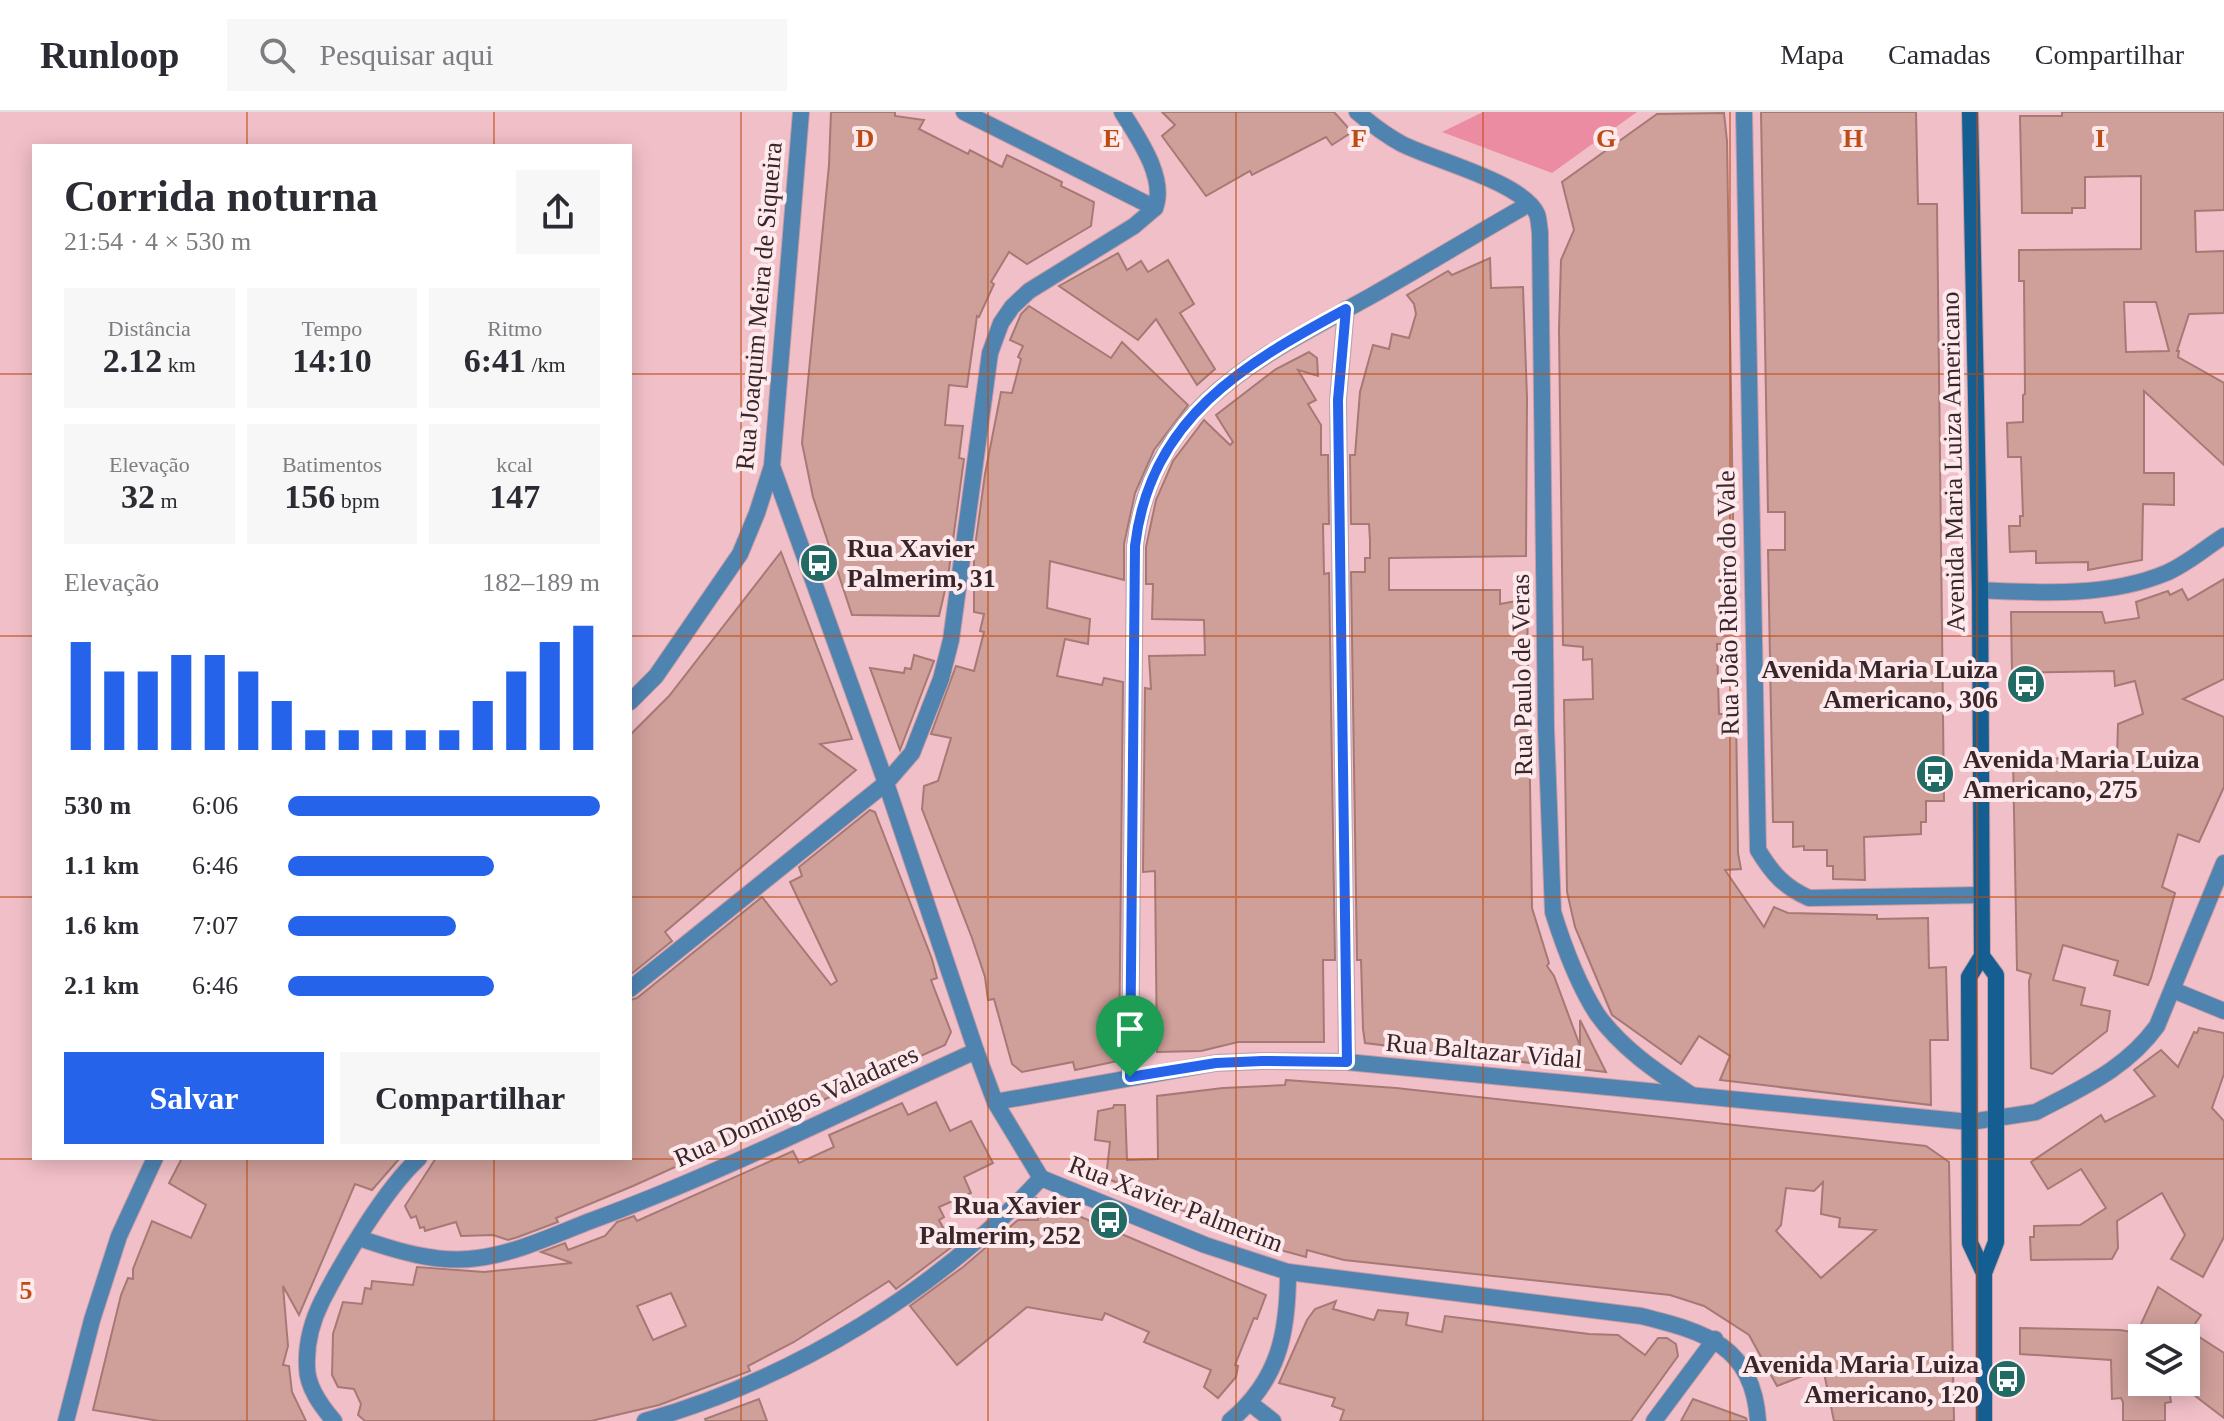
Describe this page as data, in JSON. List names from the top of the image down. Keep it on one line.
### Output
{"streets":{"main road":["Avenida Maria Luiza Americano"],"street":["Rua Joaquim Meira de Siqueira","Rua João Ribeiro do Vale","Rua Paulo de Veras","Rua Baltazar Vidal","Rua Domingos Valadares","Rua Xavier Palmerim"]},"crossings":[["Rua Joaquim Meira de Siqueira","Rua Xavier Palmerim"],["Avenida Maria Luiza Americano","Rua João Ribeiro do Vale"],["Avenida Maria Luiza Americano","Rua Baltazar Vidal"],["Rua Paulo de Veras","Rua Baltazar Vidal"],["Rua Baltazar Vidal","Rua Xavier Palmerim"],["Rua Domingos Valadares","Rua Xavier Palmerim"]],"places":{"bus stop":["Rua Xavier Palmerim, 31","Avenida Maria Luiza Americano, 306","Avenida Maria Luiza Americano, 275","Rua Xavier Palmerim, 252","Avenida Maria Luiza Americano, 120"]},"page":{"header":"Runloop","search":"Pesquisar aqui","nav":["Mapa","Camadas","Compartilhar"],"heading":["Corrida noturna","21:54 · 4 × 530 m"],"stats":[["Distância","2.12 km"],["Tempo","14:10"],["Ritmo","6:41 /km"],["Elevação","32 m"],["Batimentos","156 bpm"],["kcal","147"]],"chart":["Elevação","182–189 m"],"list":[{"name":"530 m","note":"6:06"},{"name":"1.1 km","note":"6:46"},{"name":"1.6 km","note":"7:07"},{"name":"2.1 km","note":"6:46"}],"buttons":["Salvar","Compartilhar"]},"grid":{"columns":["D","E","F","G","H","I"],"rows":["5"]}}
